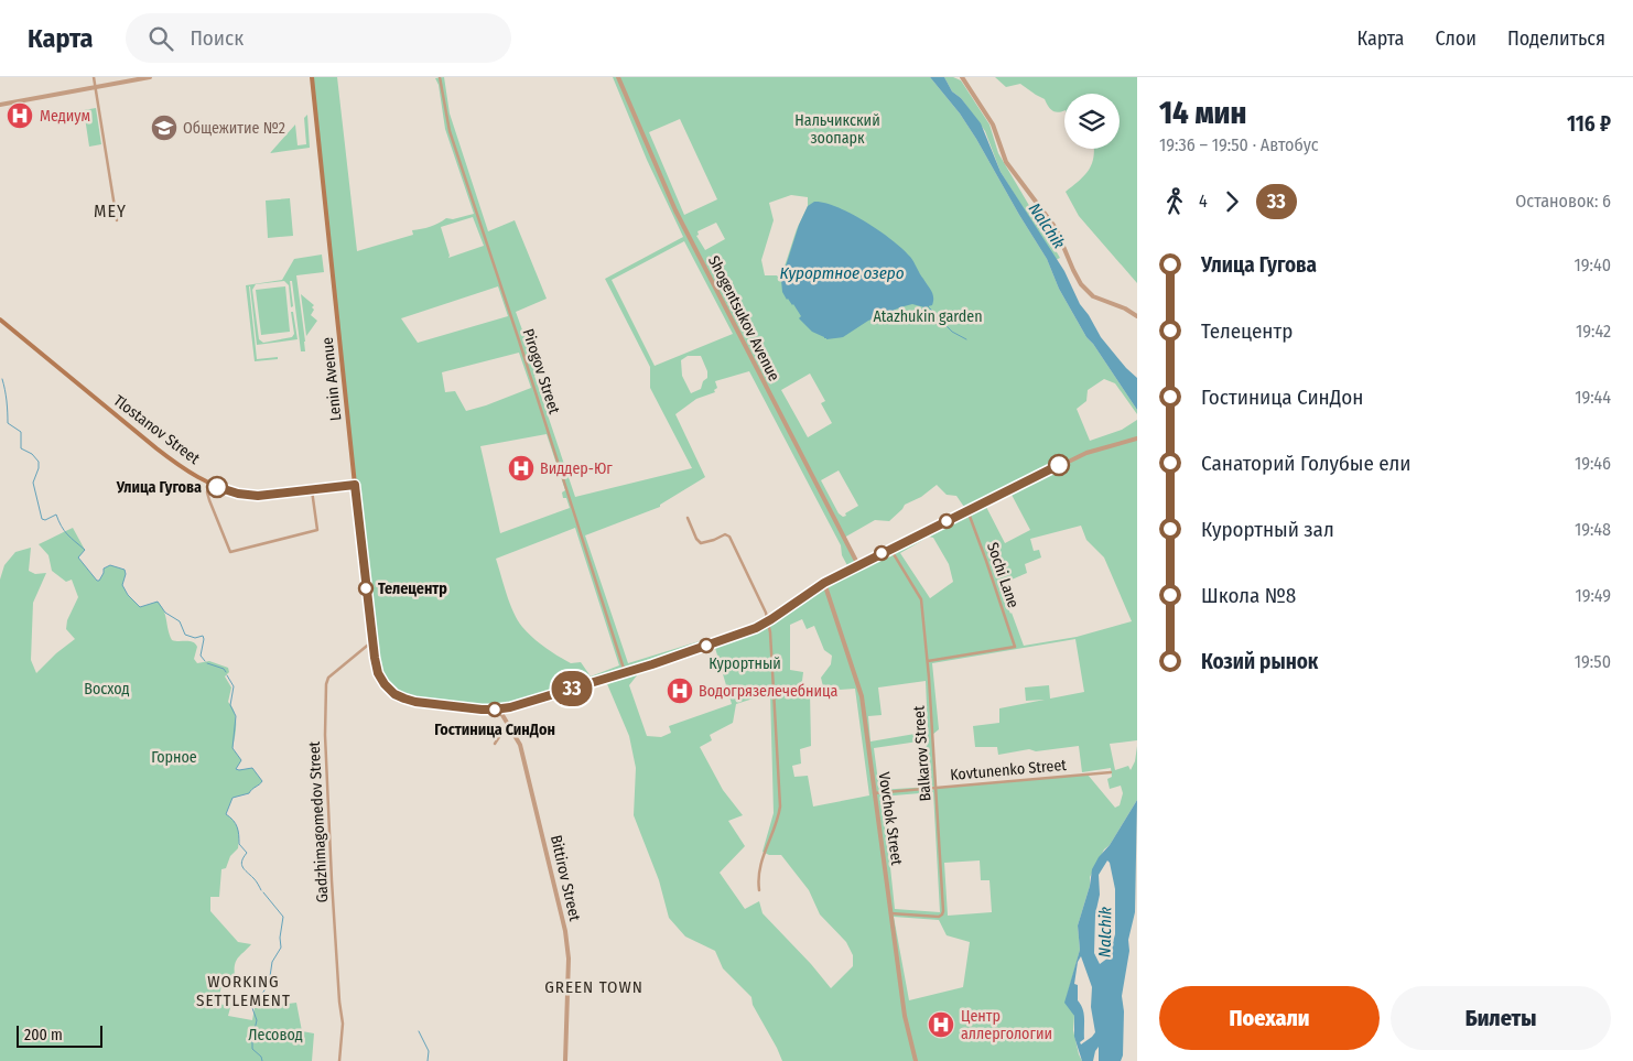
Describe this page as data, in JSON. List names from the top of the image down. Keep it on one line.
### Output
{"streets":{"main road":["Lenin Avenue","Tlostanov Street"],"street":["Shogentsukov Avenue","Pirogov Street","Sochi Lane","Balkarov Street","Kovtunenko Street","Vovchok Street","Gadzhimagomedov Street","Bittirov Street"]},"crossings":[["Lenin Avenue","Tlostanov Street"],["Lenin Avenue","Gadzhimagomedov Street"],["Lenin Avenue","Bittirov Street"],["Sochi Lane","Balkarov Street"],["Balkarov Street","Kovtunenko Street"],["Balkarov Street","Vovchok Street"],["Kovtunenko Street","Vovchok Street"]],"districts":["MEY","WORKING SETTLEMENT","GREEN TOWN"],"water":["Nalchik","Курортное озеро"],"parks":["Нальчикский зоопарк","Atazhukin garden","Курортный","Восход","Горное","Лесовод"],"places":{"hospital":["Медиум","Виддер-Юг","Водогрязелечебница","Центр аллергологии"],"school or university":["Общежитие №2"],"other":["Улица Гугова","Телецентр","Гостиница СинДон"]},"lines":["bus line 33"],"scale_bar":"200 m","page":{"header":"Карта","search":"Поиск","nav":["Карта","Слои","Поделиться"],"on_map":"33","heading":["14 мин","19:36 – 19:50 · Автобус","116 ₽"],"legs":["4","33","Остановок: 6"],"list":[{"name":"Улица Гугова","value":"19:40"},{"name":"Телецентр","value":"19:42"},{"name":"Гостиница СинДон","value":"19:44"},{"name":"Санаторий Голубые ели","value":"19:46"},{"name":"Курортный зал","value":"19:48"},{"name":"Школа №8","value":"19:49"},{"name":"Козий рынок","value":"19:50"}],"buttons":["Поехали","Билеты"],"scale":"200 m"}}
